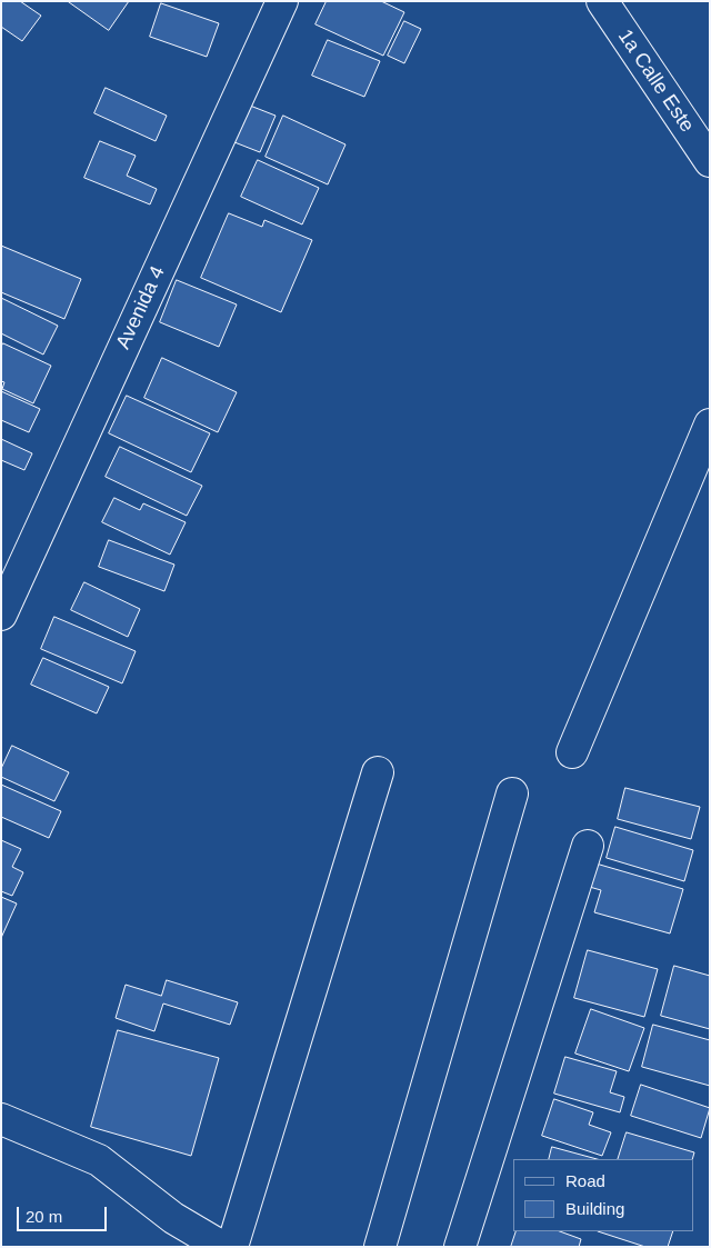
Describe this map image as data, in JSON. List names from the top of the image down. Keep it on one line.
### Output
{"streets":{"street":["1a Calle Este","Avenida 4"]},"legend":["Road","Building"],"scale_bar":"20 m"}
